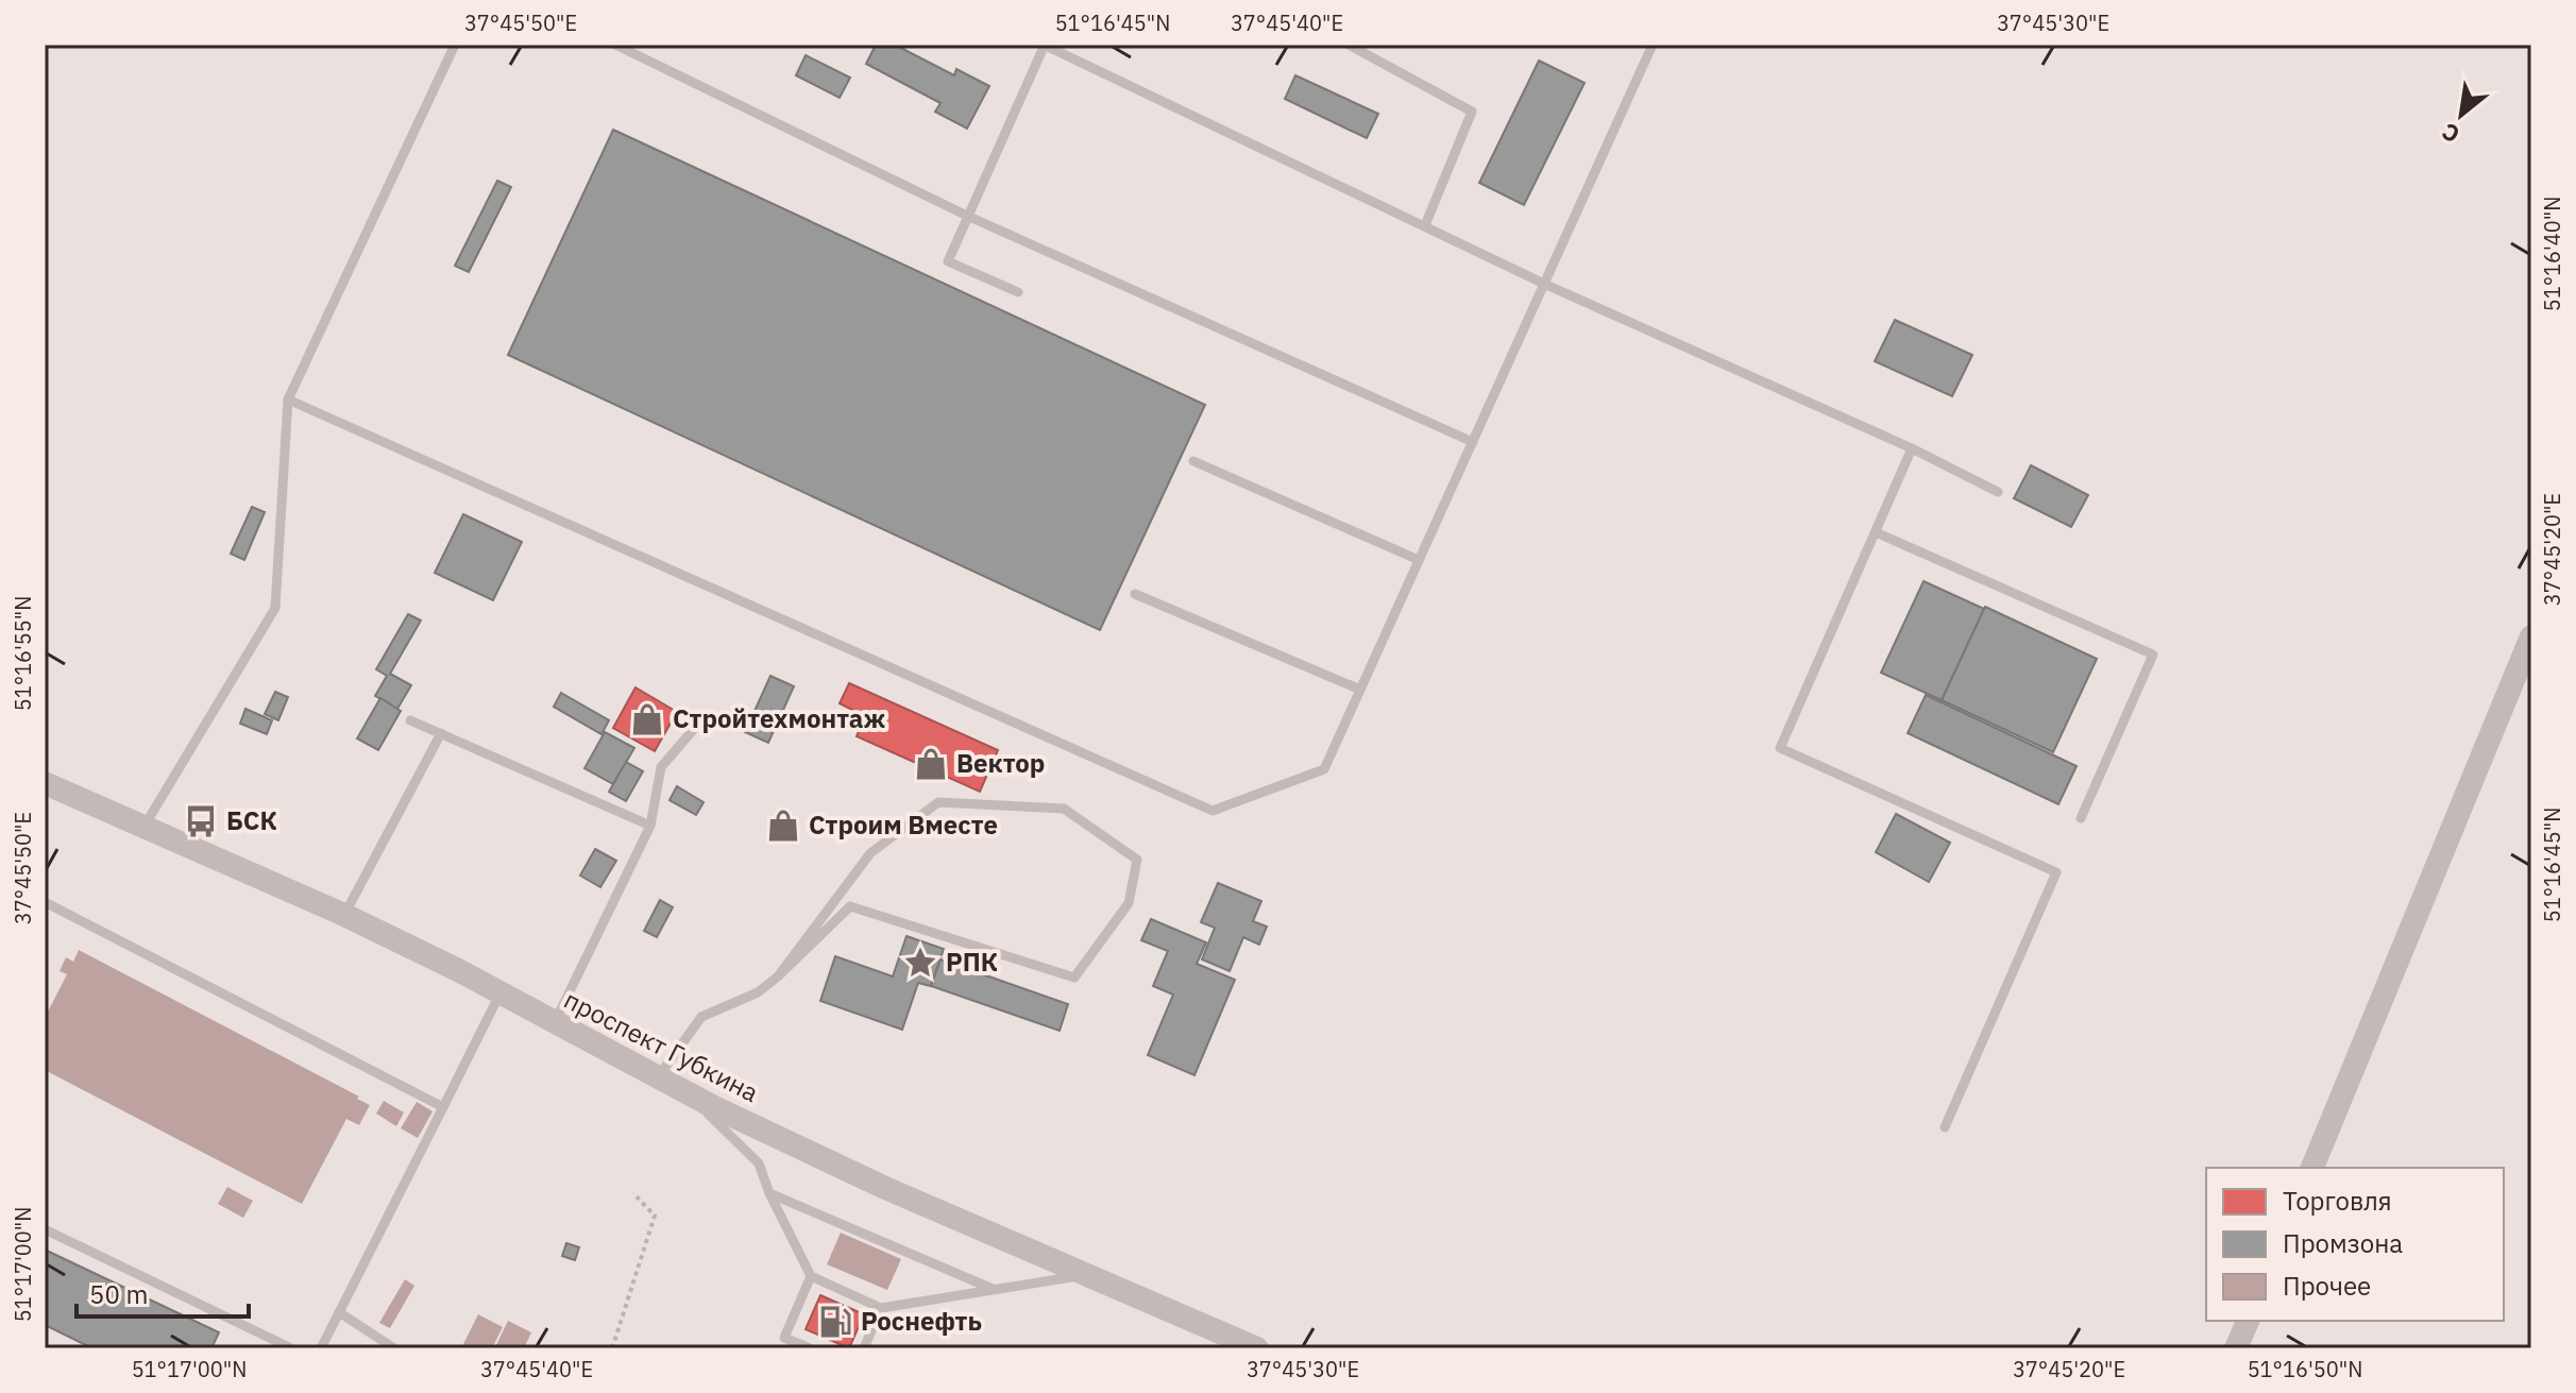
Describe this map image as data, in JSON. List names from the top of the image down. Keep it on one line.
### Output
{"streets":{"street":["проспект Губкина"]},"places":{"shop":["Стройтехмонтаж","Вектор","Строим Вместе"],"bus stop":["БСК"],"place":["РПК"],"fuel station":["Роснефть"]},"legend":["Торговля","Промзона","Прочее"],"scale_bar":"50 m","north":"bottom left","coordinates":["37°45'50\"E","51°16'45\"N","37°45'40\"E","37°45'30\"E","51°16'40\"N","37°45'20\"E","51°16'55\"N","51°17'00\"N","51°16'50\"N"]}
